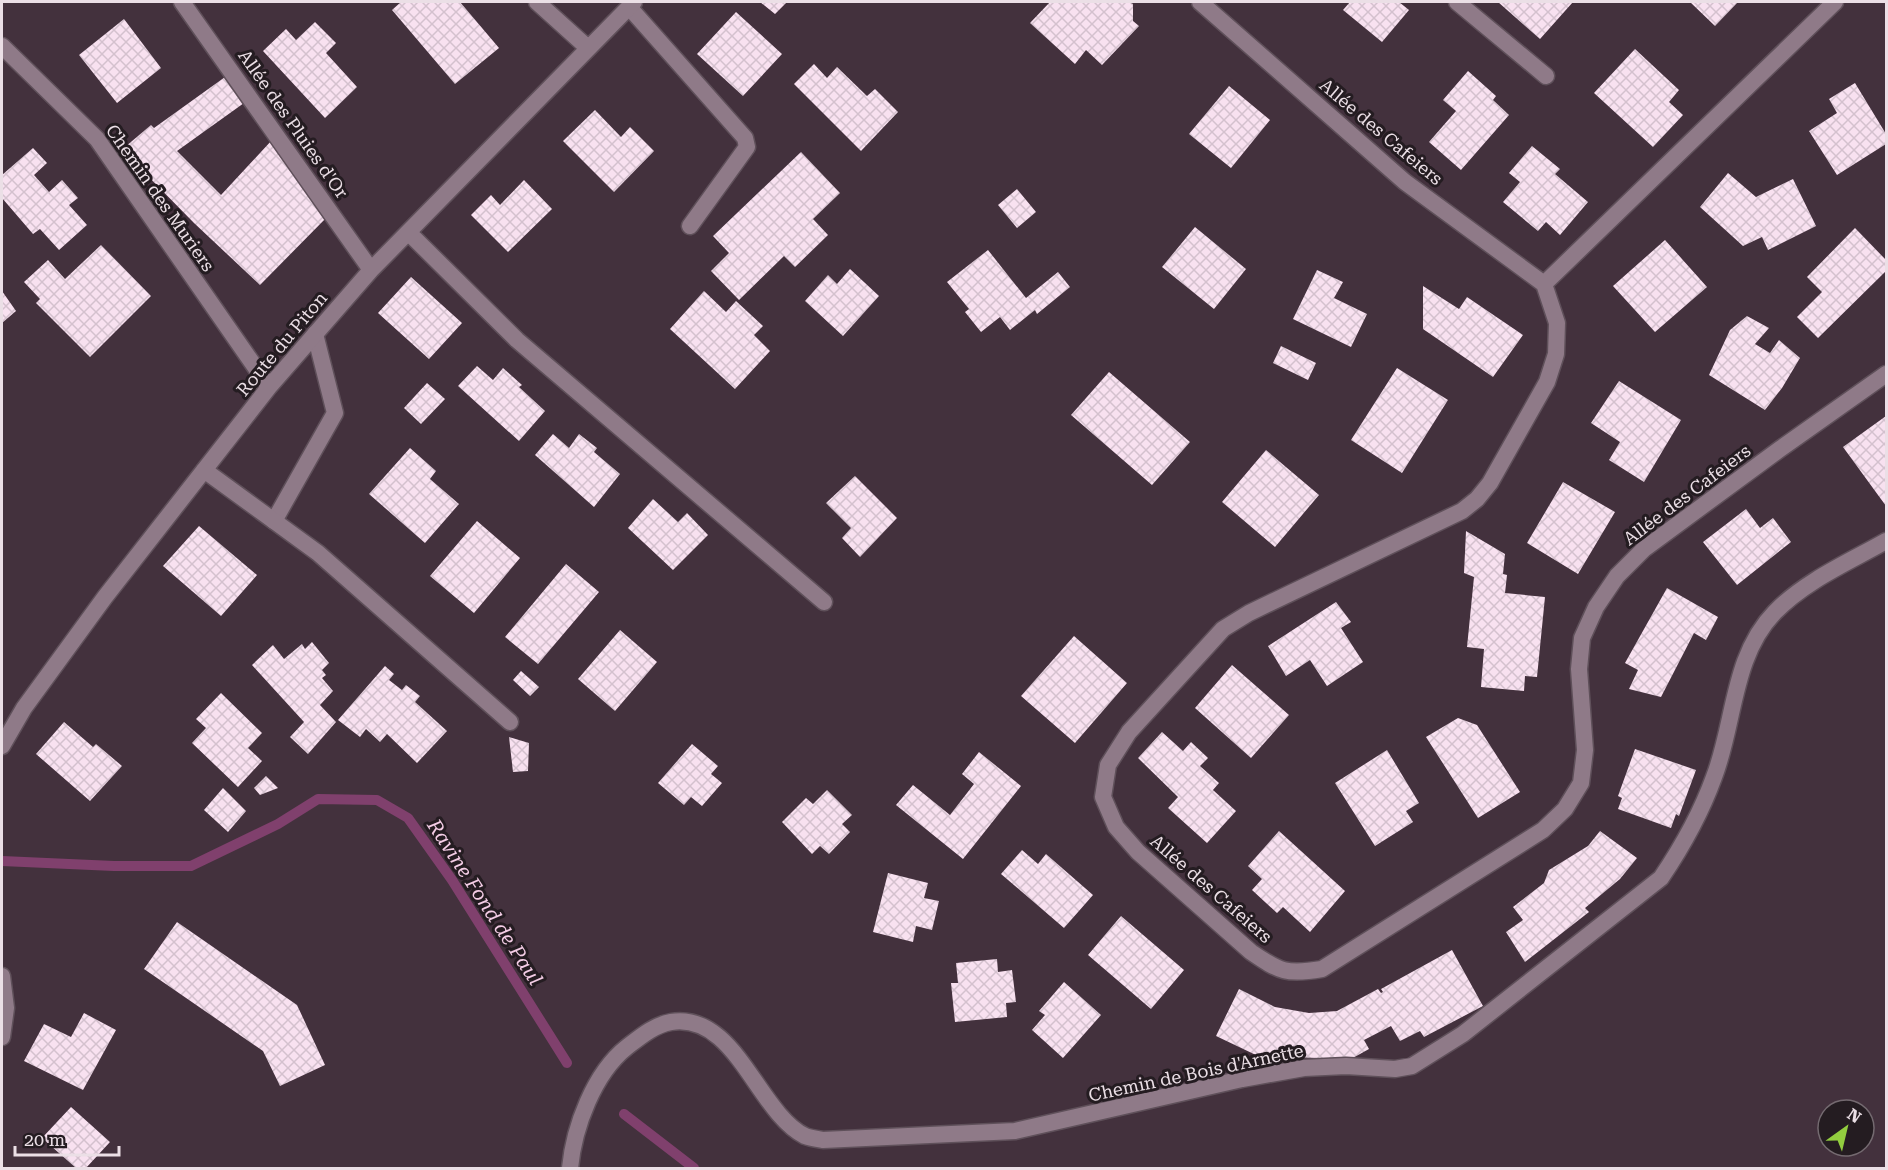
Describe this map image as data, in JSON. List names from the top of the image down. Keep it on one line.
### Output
{"streets":{"street":["Allée des Pluies d'Or","Allée des Cafeiers","Chemin des Muriers","Route du Piton","Chemin de Bois d'Arnette"]},"crossings":[["Allée des Pluies d'Or","Route du Piton"],["Chemin des Muriers","Route du Piton"]],"water":["Ravine Fond de Paul"],"scale_bar":"20 m","north":"top right"}
